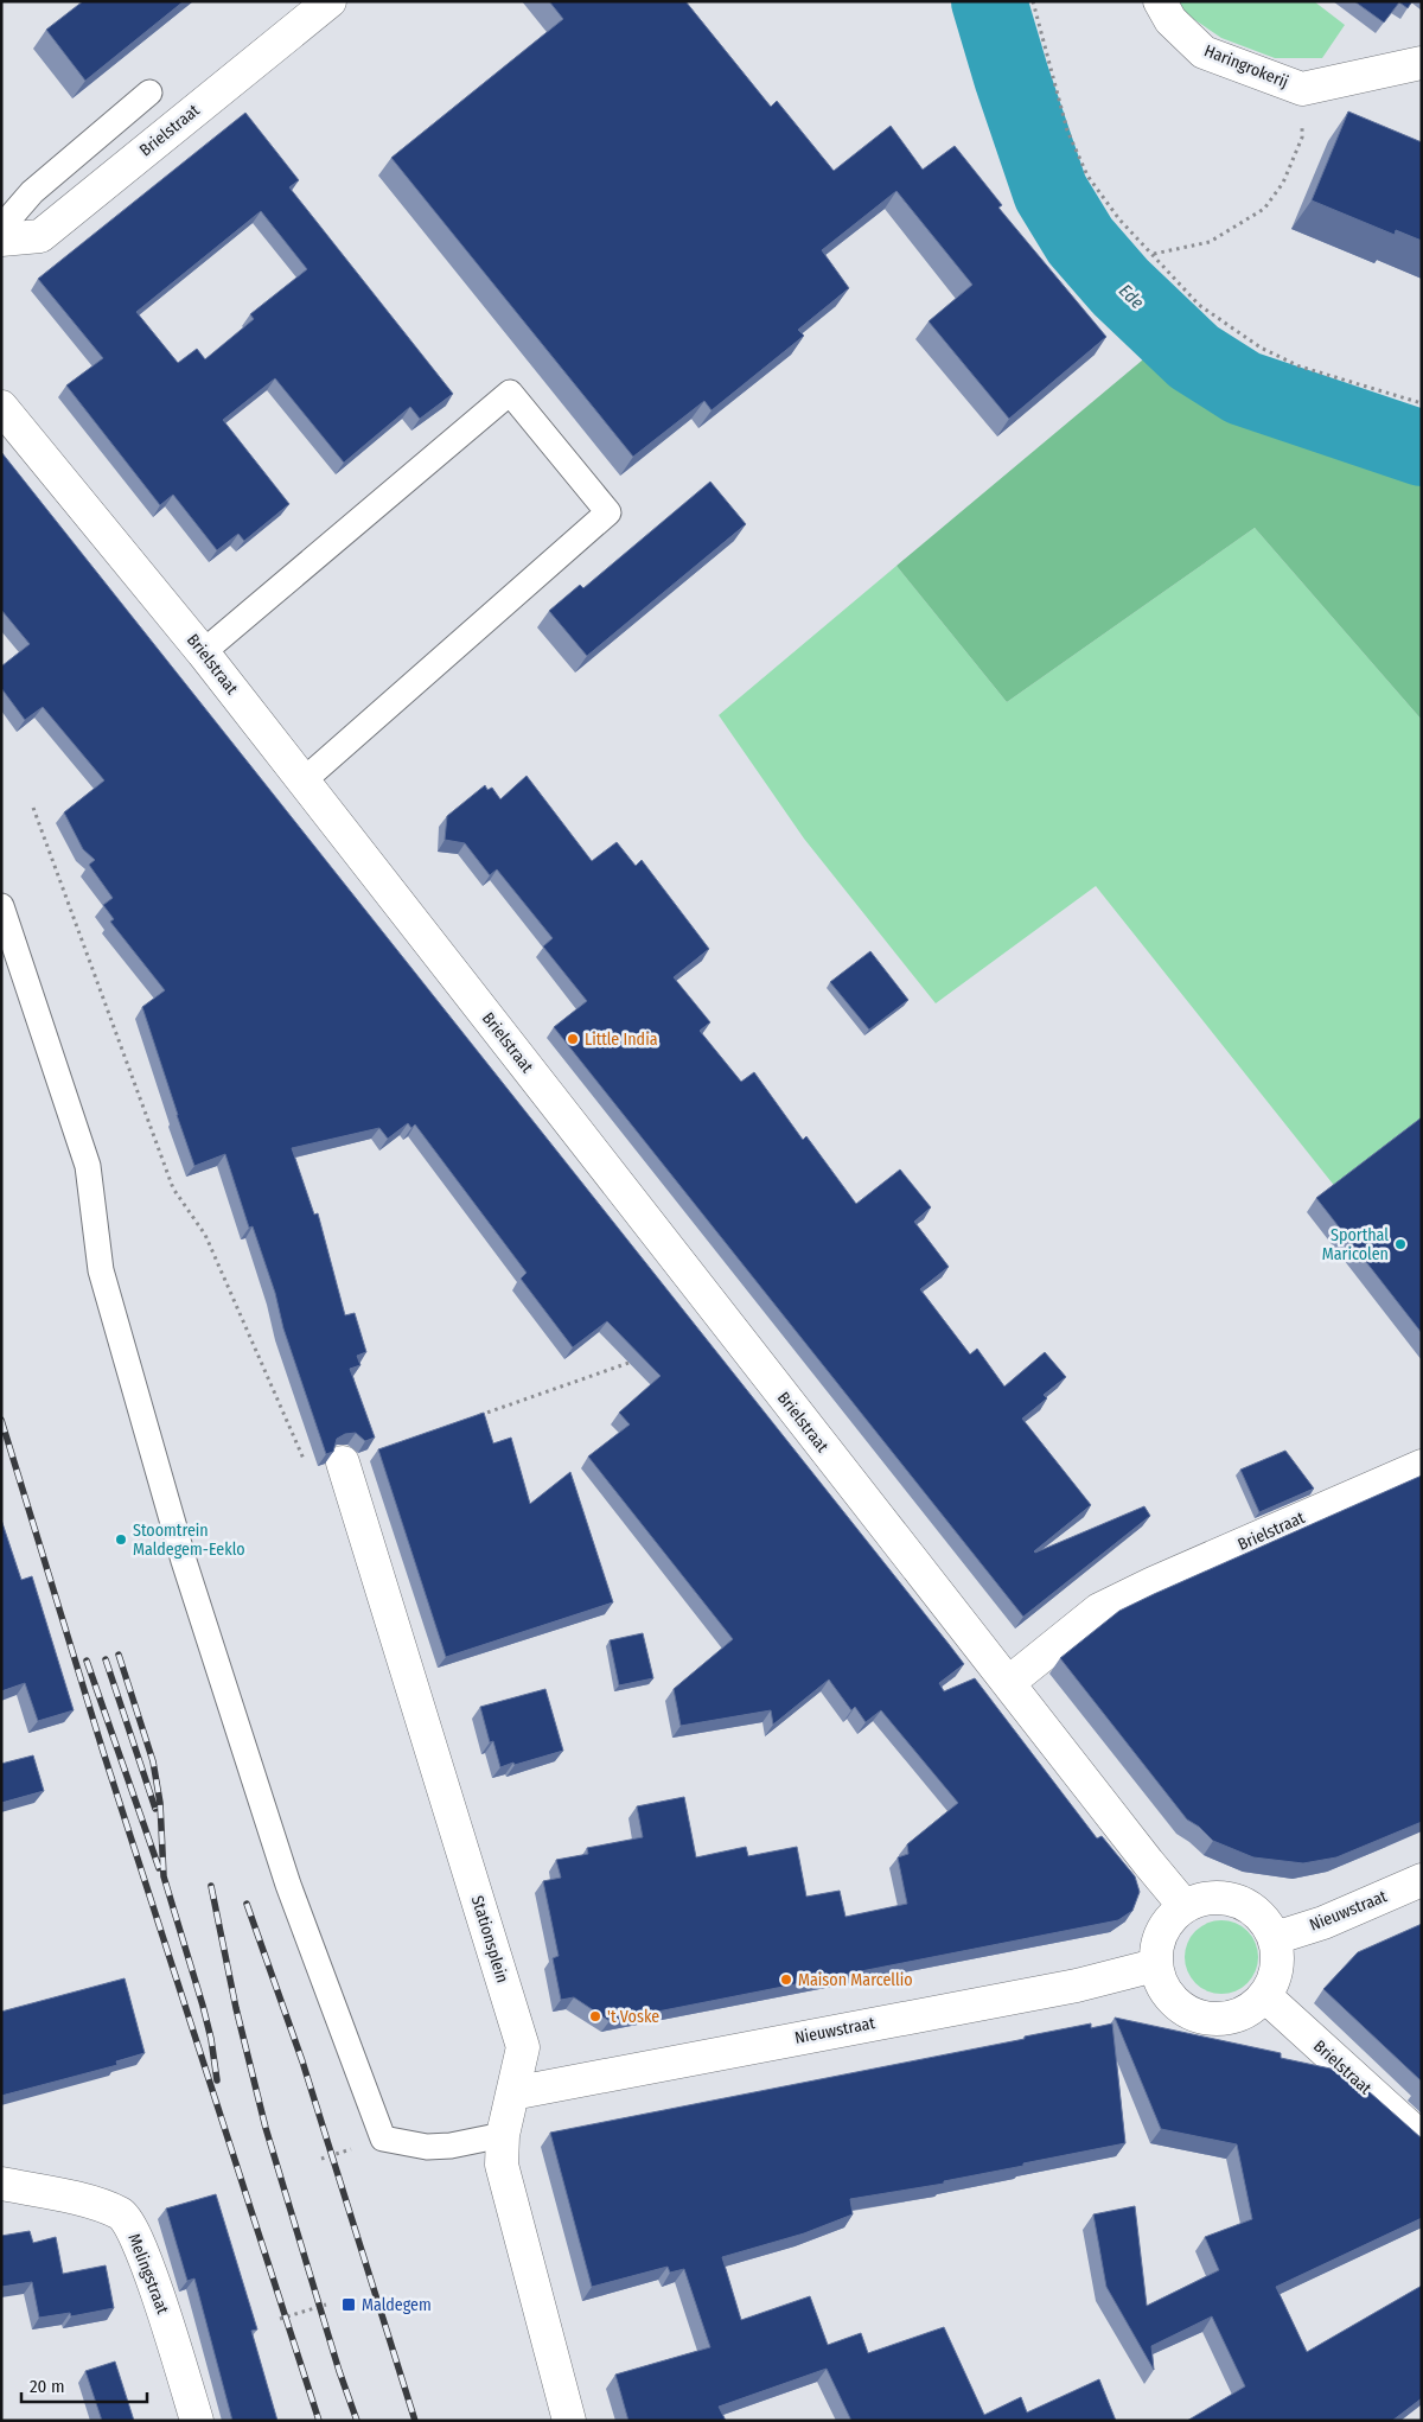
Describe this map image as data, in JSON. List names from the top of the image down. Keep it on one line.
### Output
{"streets":{"street":["Haringrokerij","Brielstraat","Nieuwstraat","Stationsplein","Melingstraat"]},"crossings":[["Brielstraat","Nieuwstraat"],["Nieuwstraat","Stationsplein"]],"water":["Ede"],"places":{"other":["Little India","Sporthal Maricolen","Stoomtrein Maldegem-Eeklo","Maison Marcellio","'t Voske"],"transit":["Maldegem"]},"scale_bar":"20 m"}
